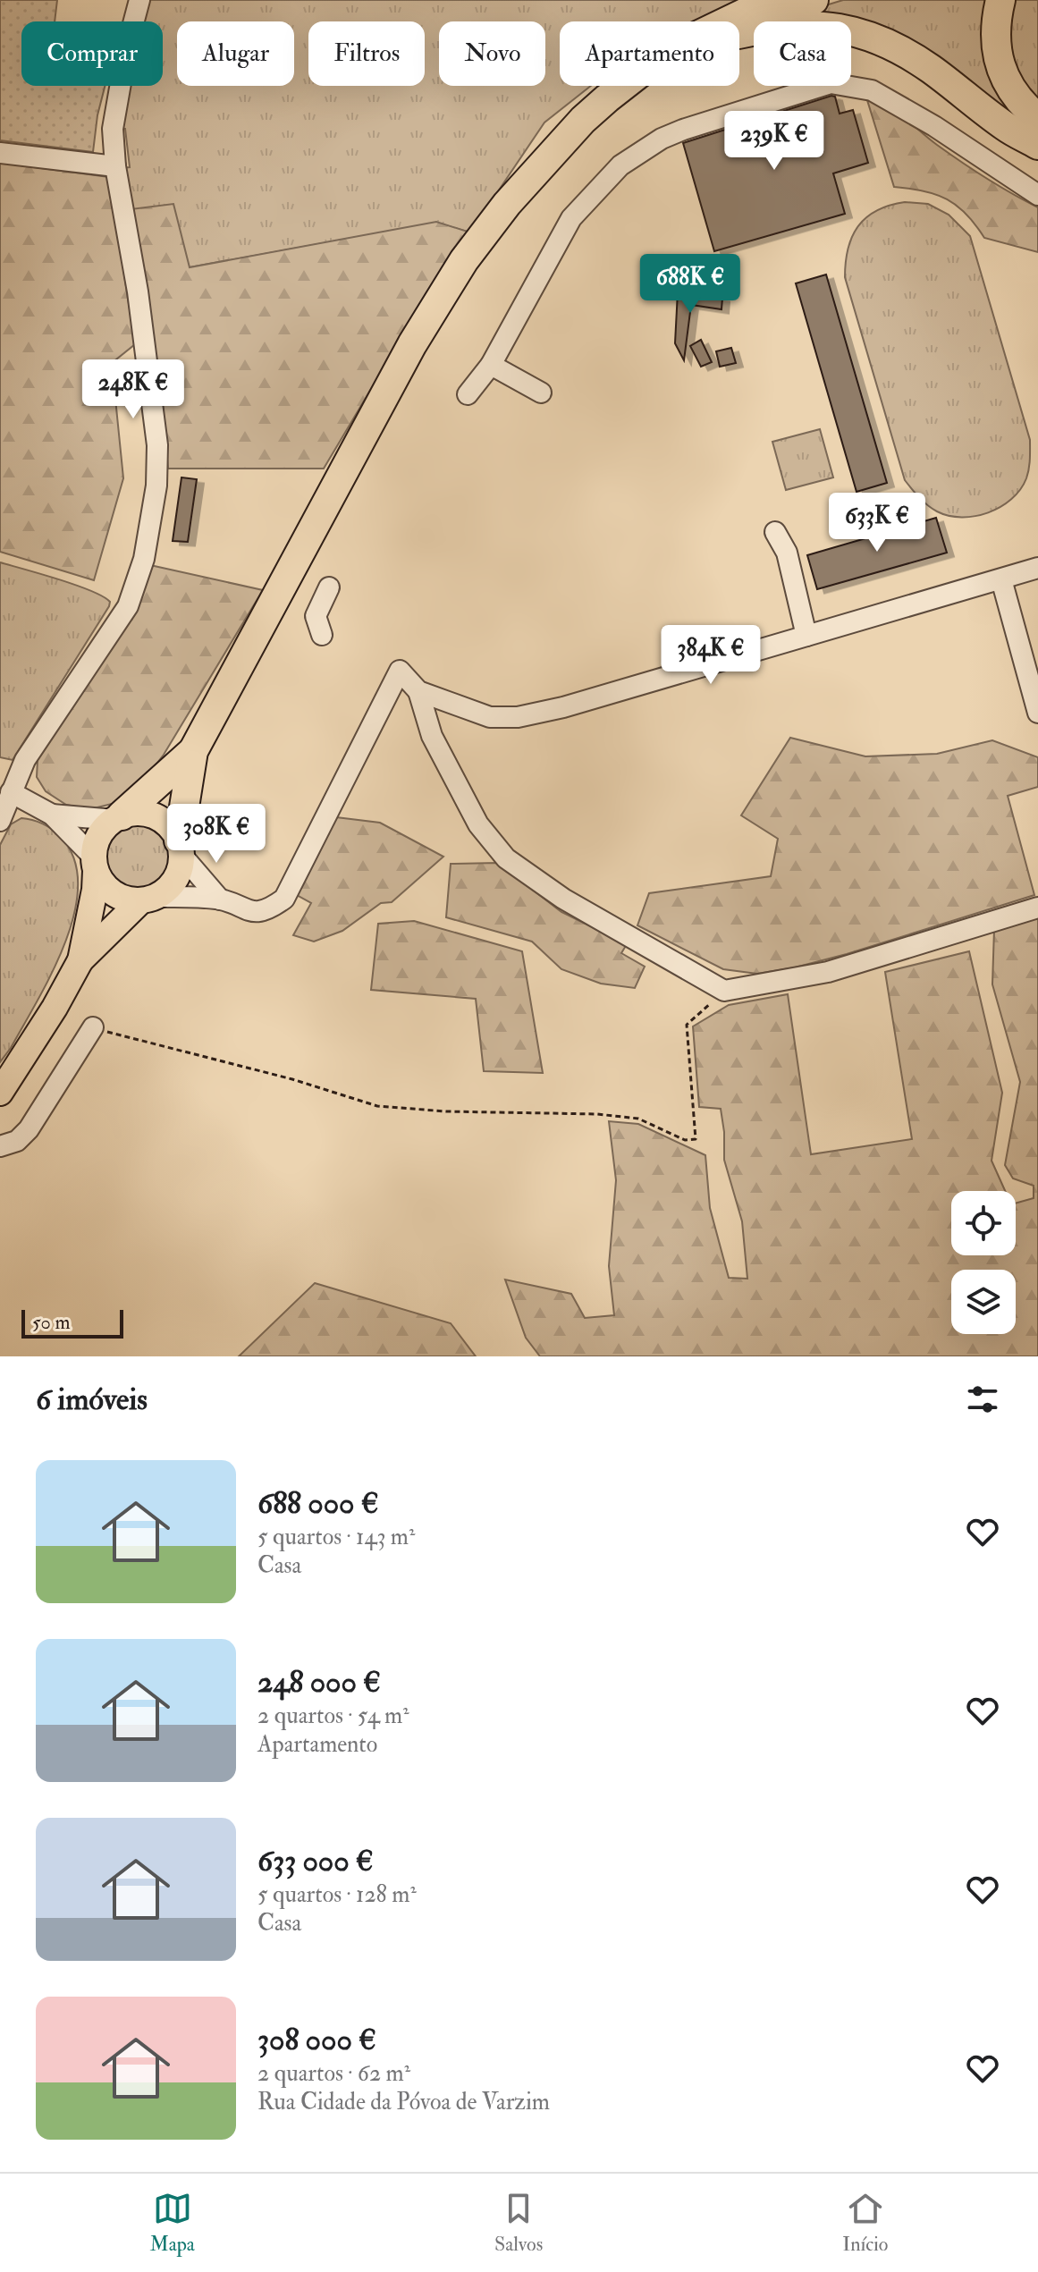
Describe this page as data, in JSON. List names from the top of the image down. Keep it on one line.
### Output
{"scale_bar":"50 m","page":{"chip":["Comprar","Alugar","Filtros","Novo","Apartamento","Casa"],"price":["239K €","688K €","248K €","633K €","384K €","308K €"],"scale":"50 m","heading":"6 imóveis","list":[{"name":"688 000 €","note":"5 quartos · 143 m² · Casa"},{"name":"248 000 €","note":"2 quartos · 54 m² · Apartamento"},{"name":"633 000 €","note":"5 quartos · 128 m² · Casa"},{"name":"308 000 €","note":"2 quartos · 62 m² · Rua Cidade da Póvoa de Varzim"}],"tabs":["Mapa","Salvos","Início"]}}
